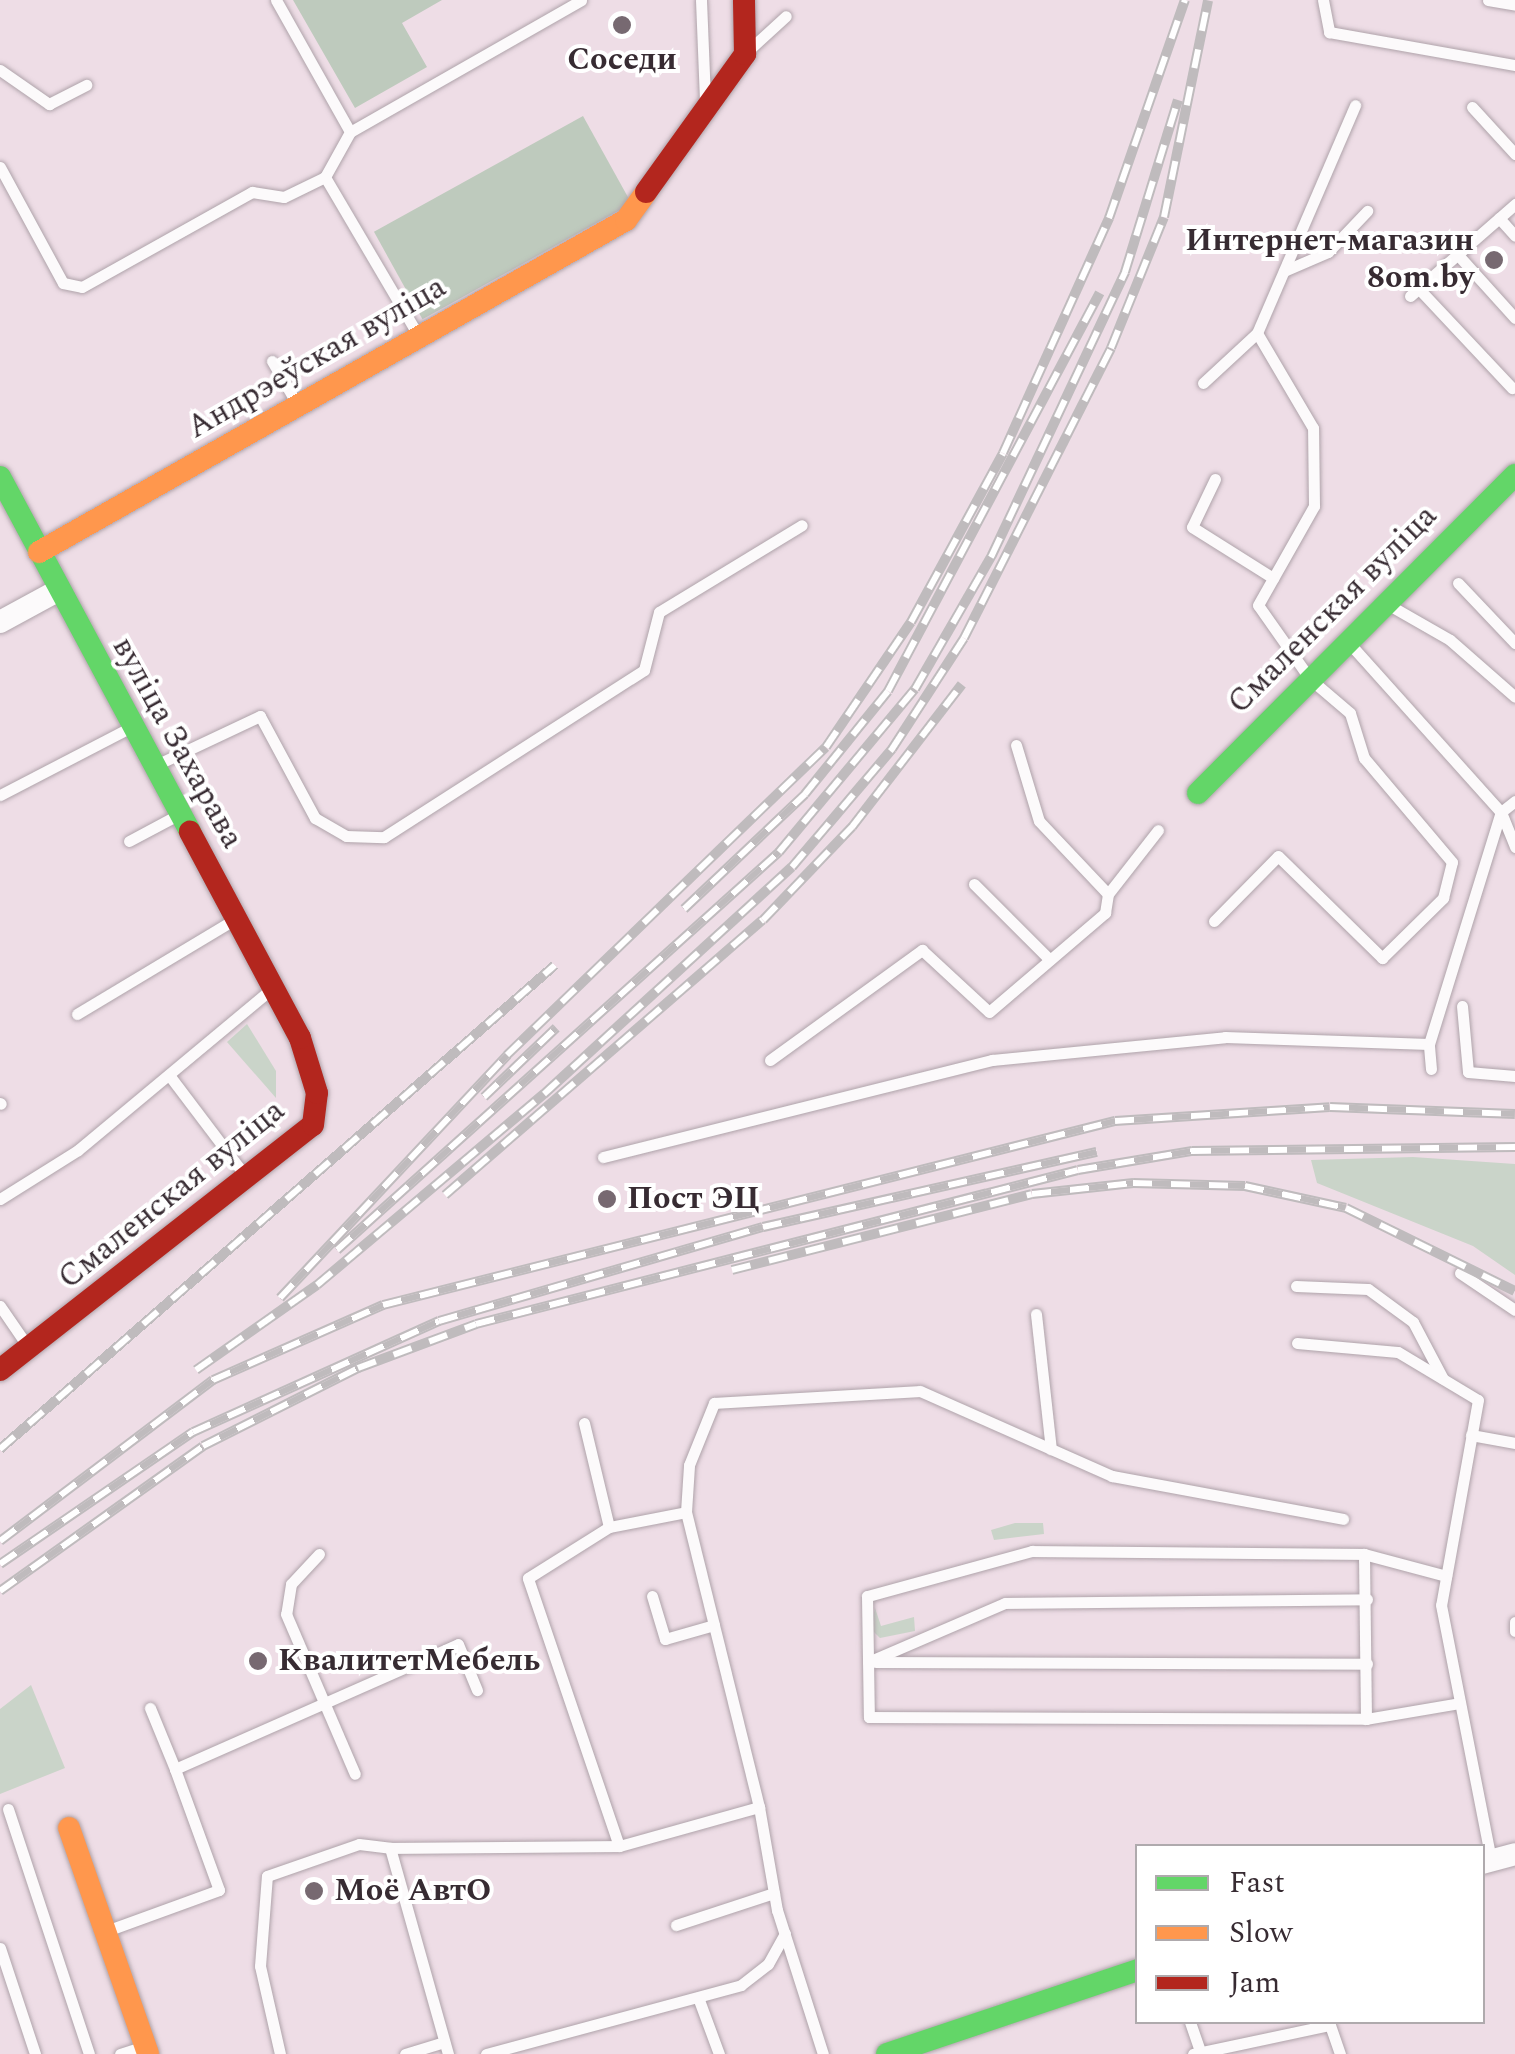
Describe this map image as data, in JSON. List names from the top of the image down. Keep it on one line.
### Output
{"streets":{"street":["Андрэеўская вуліца","Смаленская вуліца","вуліца Захарава"]},"crossings":[["Андрэеўская вуліца","вуліца Захарава"],["Смаленская вуліца","вуліца Захарава"]],"places":["Соседи","Интернет-магазин 8om.by","Пост ЭЦ","КвалитетМебель","Моё АвтО"],"legend":["Fast","Slow","Jam"]}
